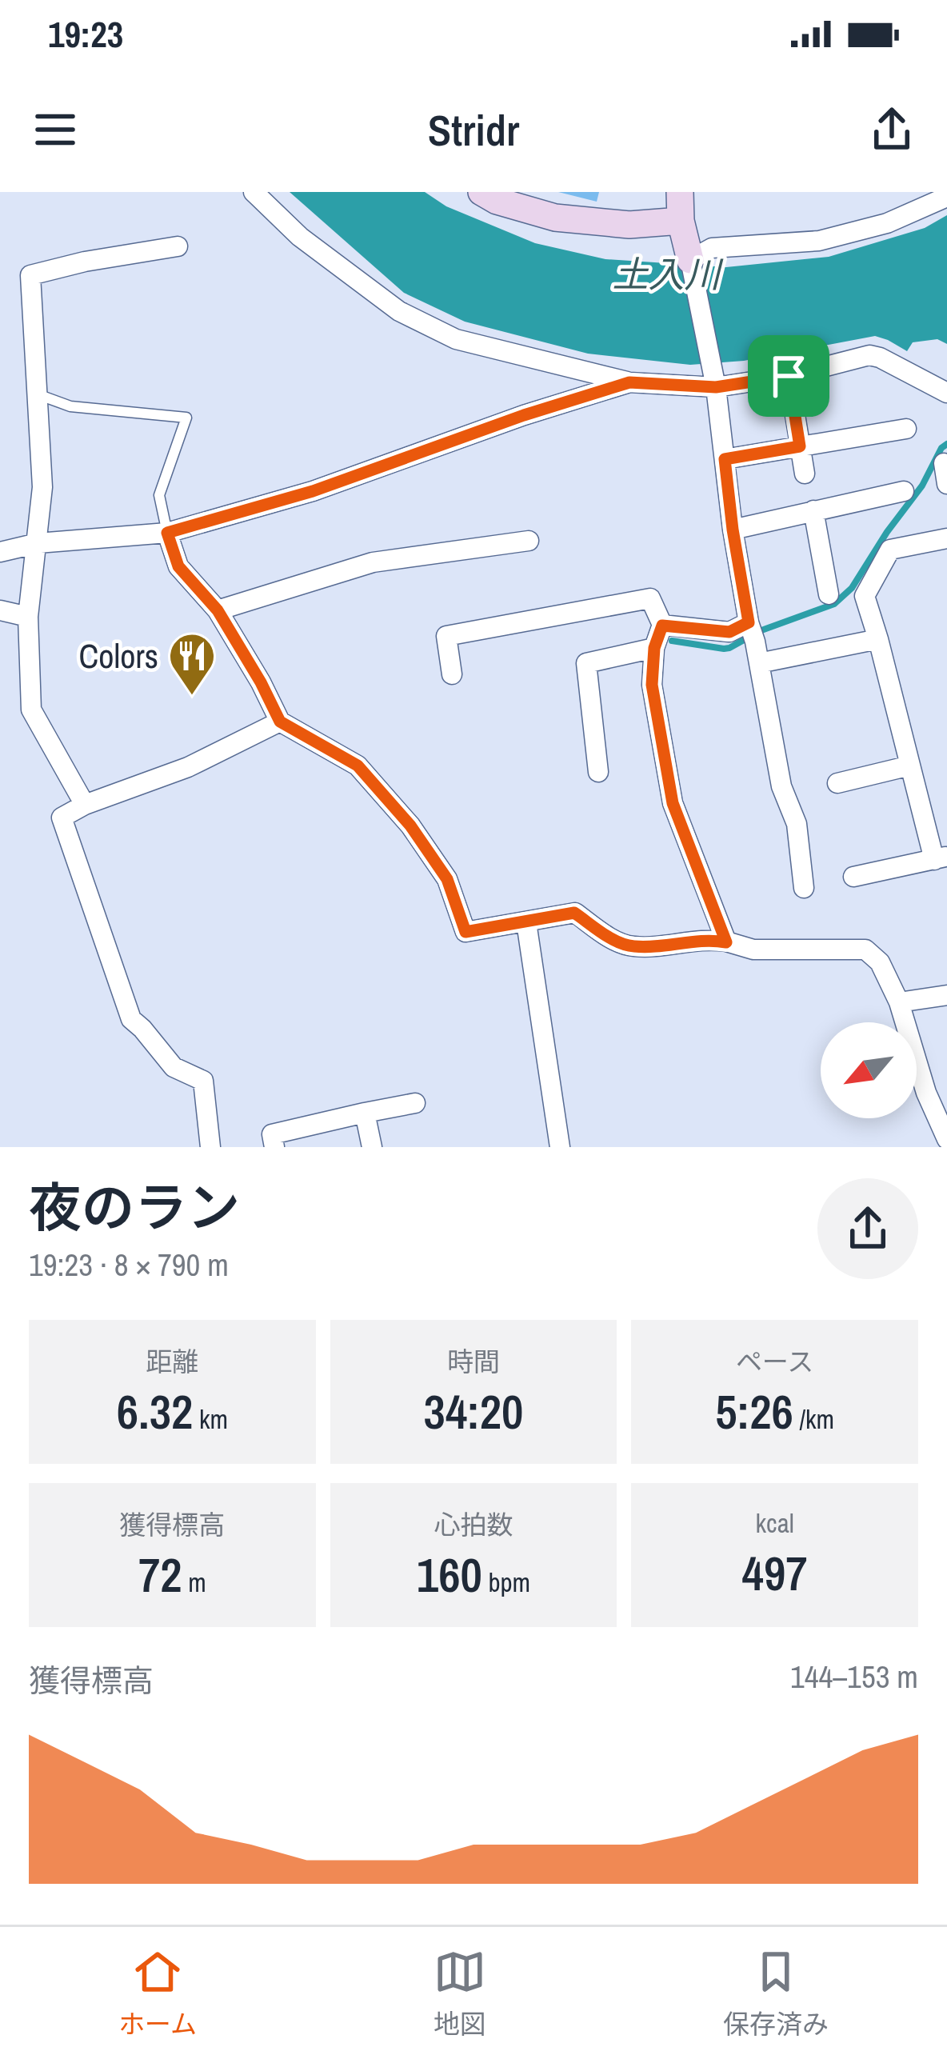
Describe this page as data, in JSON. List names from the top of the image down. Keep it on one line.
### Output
{"water":["土入川"],"places":{"restaurant":["Colors"]},"north":"bottom left","page":{"status":"19:23","header":"Stridr","heading":["夜のラン","19:23 · 8 × 790 m"],"stats":[["距離","6.32 km"],["時間","34:20"],["ペース","5:26 /km"],["獲得標高","72 m"],["心拍数","160 bpm"],["kcal","497"]],"chart":["獲得標高","144–153 m"],"tabs":["ホーム","地図","保存済み"]}}
